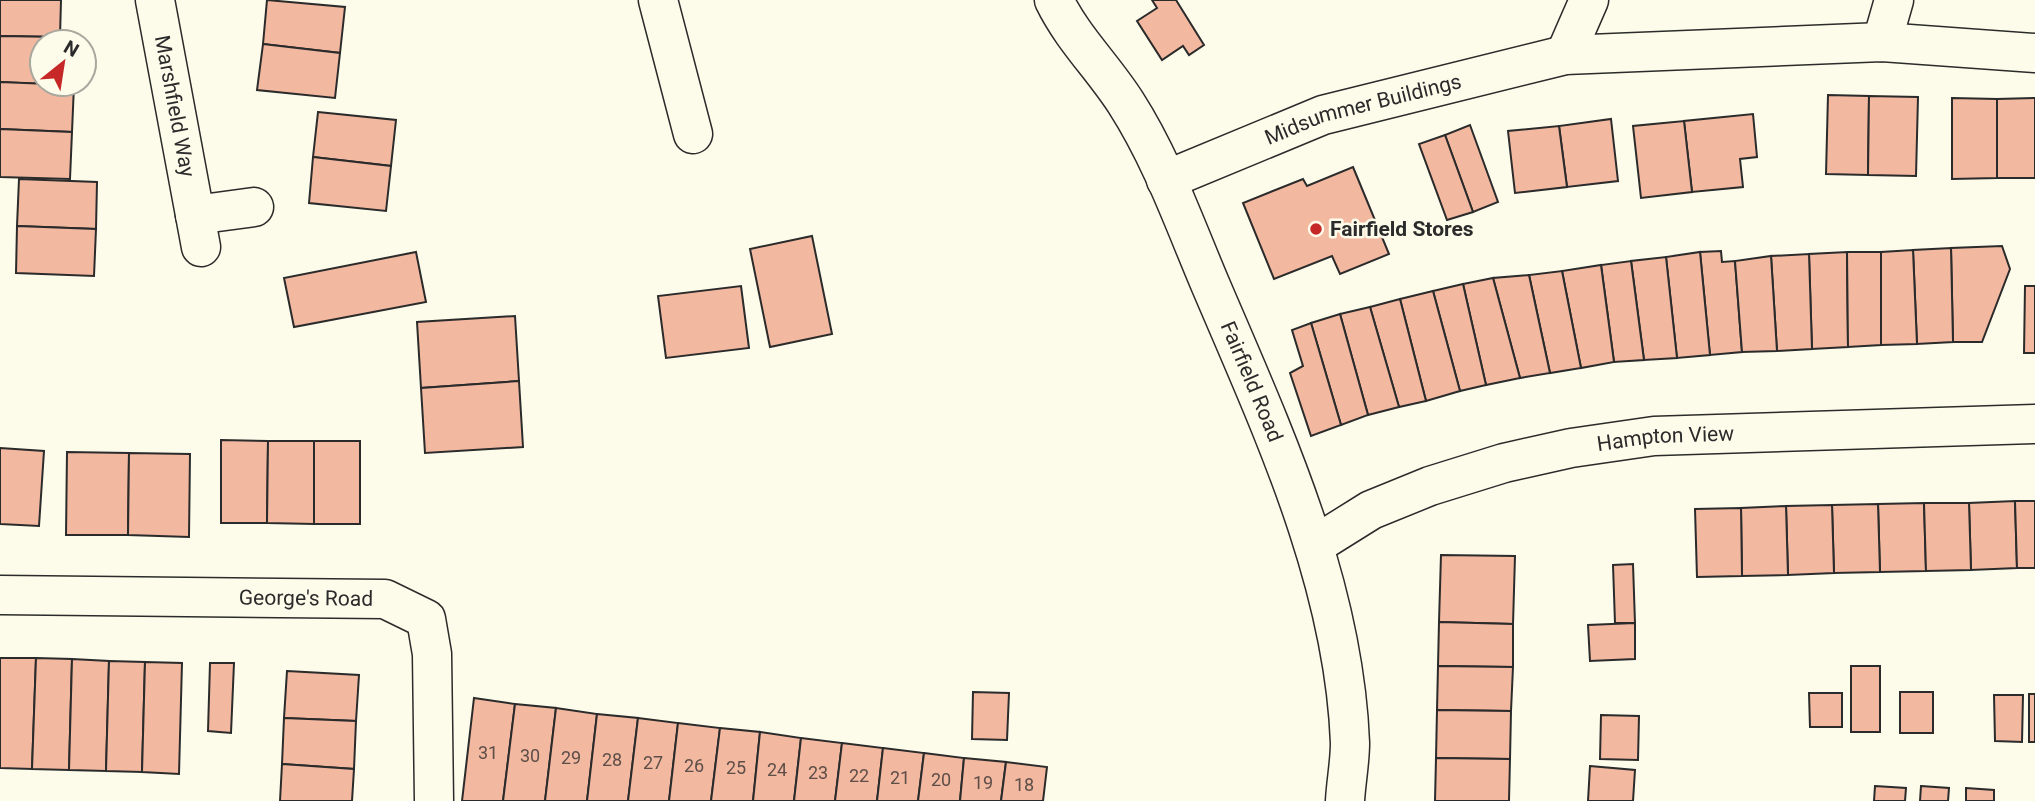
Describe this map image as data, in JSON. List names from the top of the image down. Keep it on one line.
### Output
{"streets":{"street":["Marshfield Way","Midsummer Buildings","Fairfield Road","Hampton View","George's Road"]},"crossings":[["Midsummer Buildings","Fairfield Road"],["Fairfield Road","Hampton View"]],"places":["Fairfield Stores"],"house_numbers":["31","30","29","28","27","26","25","24","23","22","21","20","19","18"],"north":"top right"}
